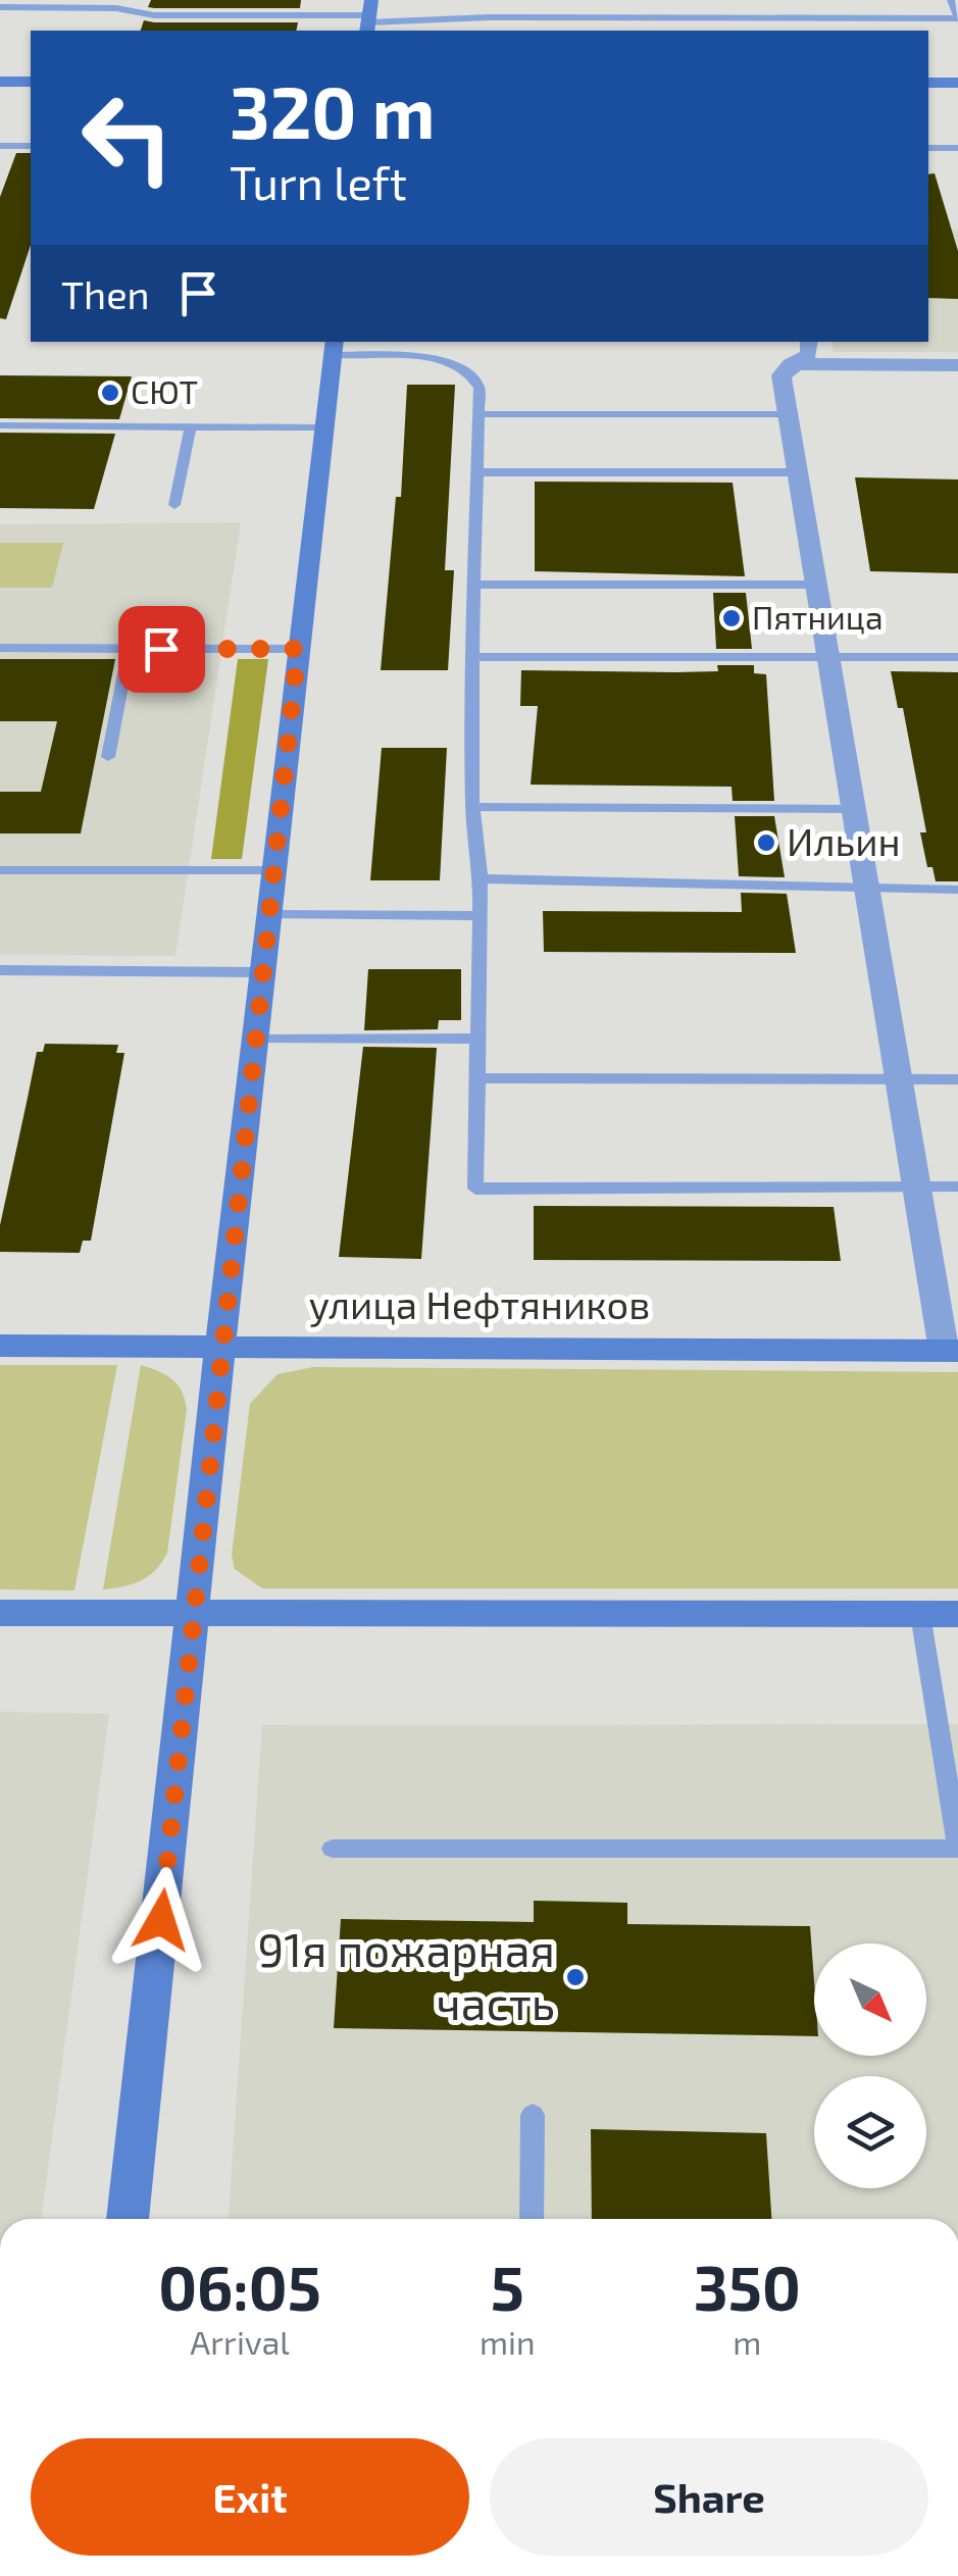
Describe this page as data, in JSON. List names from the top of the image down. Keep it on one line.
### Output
{"streets":{"street":["улица Нефтяников"]},"places":["СЮТ","Пятница","Ильин","91я пожарная часть"],"north":"bottom right","page":{"turn":["320 m","Turn left"],"then":"Then","eta":["06:05","Arrival","5","min","350","m"],"buttons":["Exit","Share"]}}
